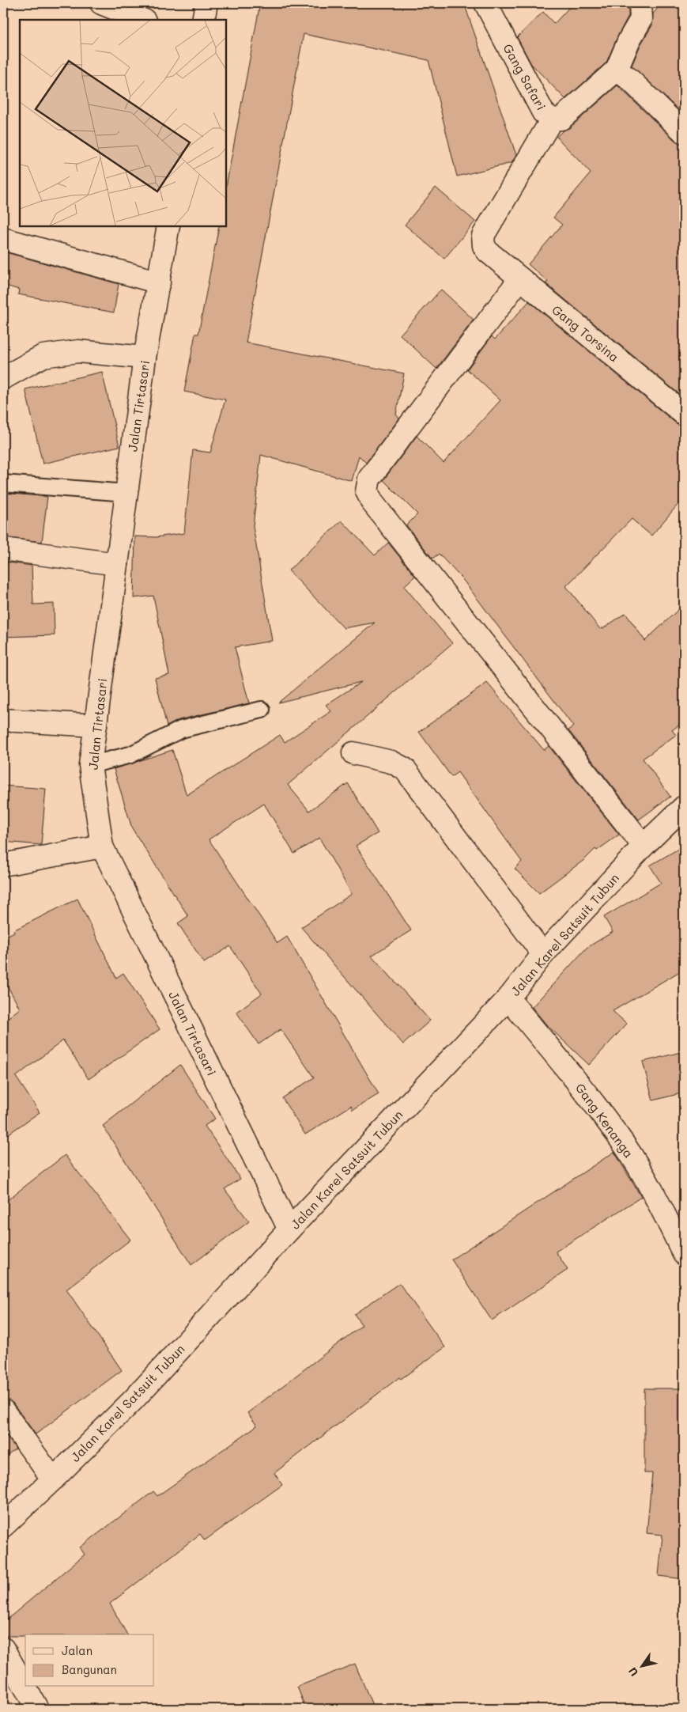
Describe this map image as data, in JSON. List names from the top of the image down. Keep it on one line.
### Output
{"streets":{"street":["Gang Safari","Gang Torsina","Jalan Tirtasari","Jalan Karel Satsuit Tubun","Gang Kenanga"]},"crossings":[["Gang Safari","Gang Torsina"],["Jalan Tirtasari","Jalan Karel Satsuit Tubun"],["Jalan Karel Satsuit Tubun","Gang Kenanga"]],"legend":["Jalan","Bangunan"],"north":"bottom left"}
